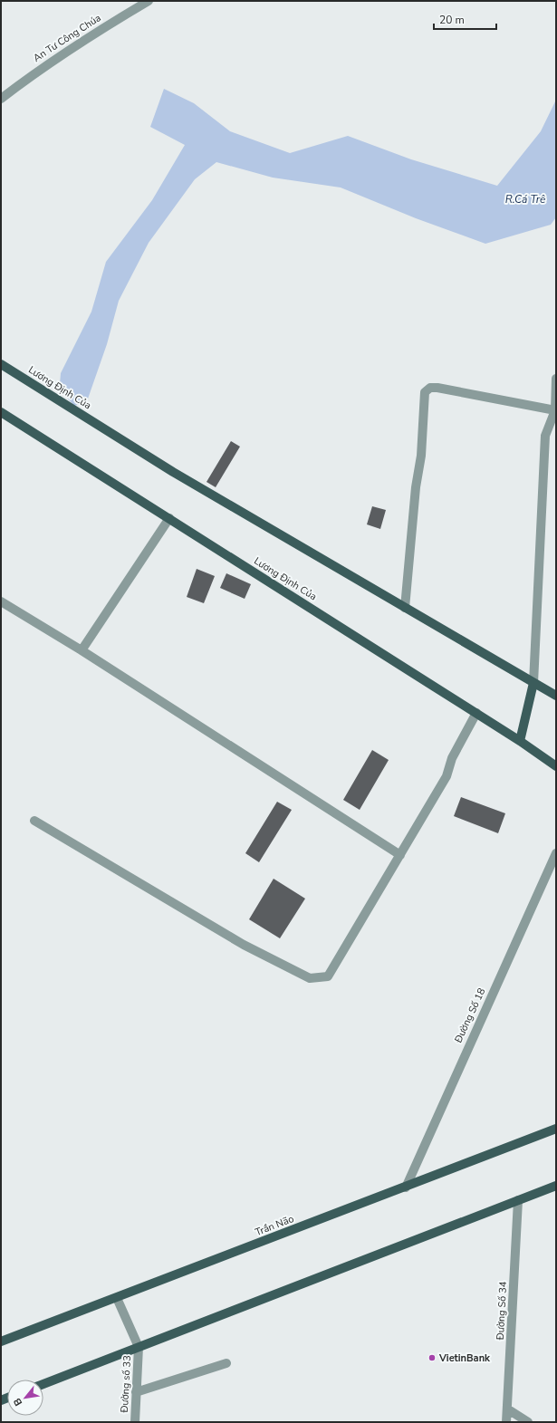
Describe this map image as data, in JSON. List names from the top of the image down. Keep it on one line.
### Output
{"streets":{"main road":["Lương Định Của","Trần Não"],"street":["An Tư Công Chúa","Đường Số 18","Đường Số 34","Đường số 33"]},"crossings":[["Đường Số 18","Trần Não"]],"water":["R.Cá Trê"],"places":["VietinBank"],"scale_bar":"20 m","north":"bottom left"}
